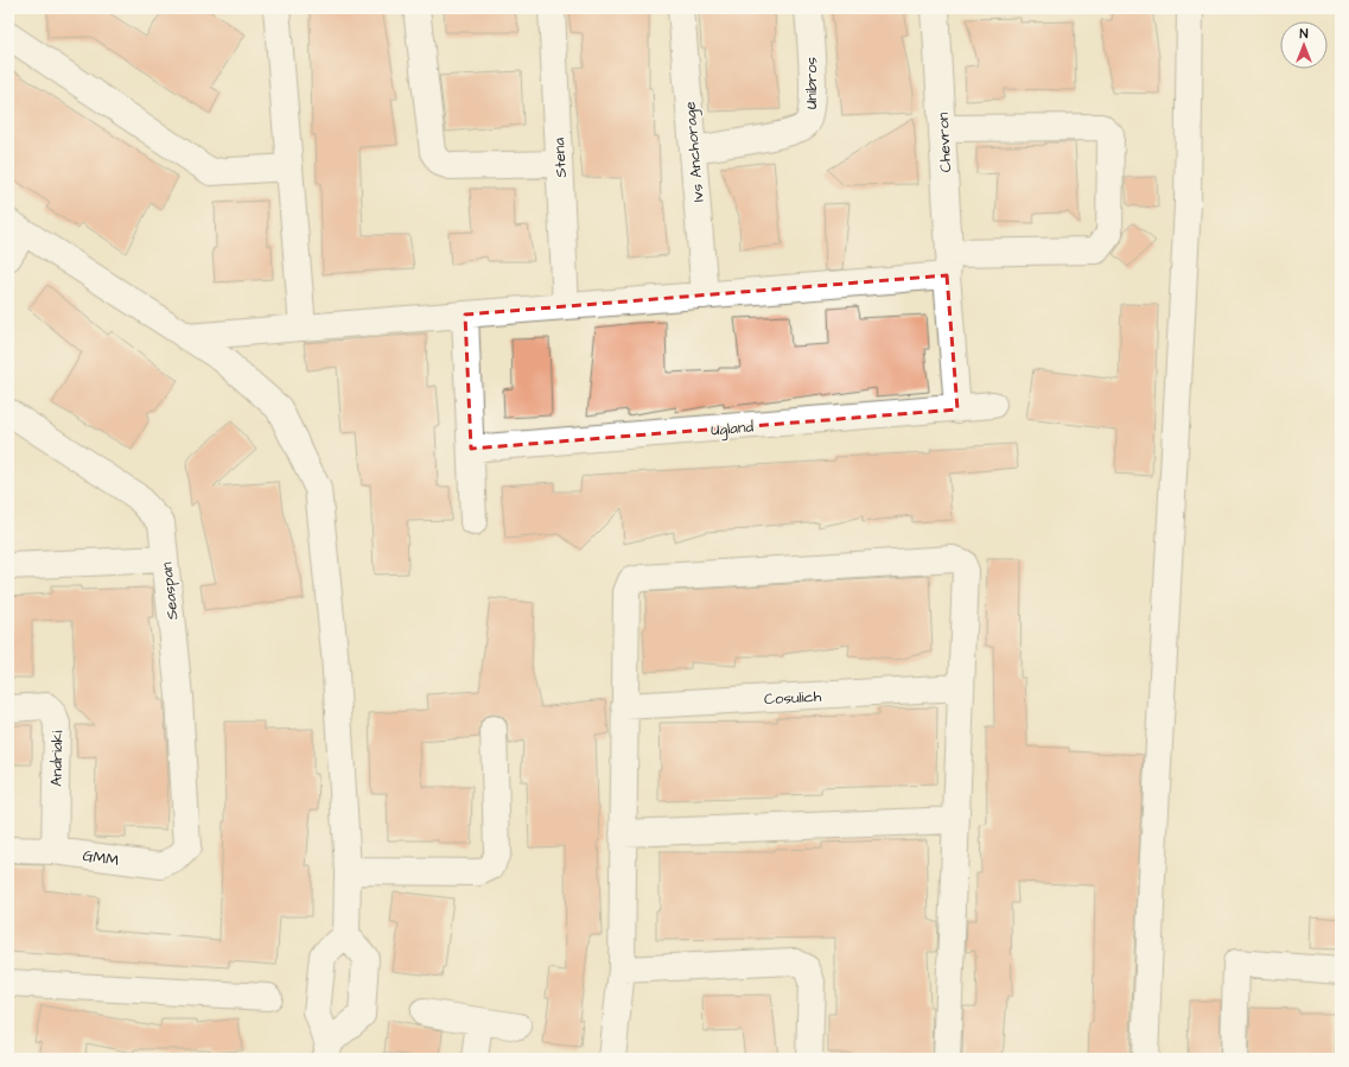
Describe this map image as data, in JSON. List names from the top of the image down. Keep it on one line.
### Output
{"streets":{"street":["Unibros","Chevron","Ivs Anchorage","Stena","Ugland","Seaspan","Cosulich","Andriaki","GMM"]},"crossings":[["Unibros","Ivs Anchorage"],["Chevron","Ugland"],["Seaspan","GMM"],["Andriaki","GMM"]],"north":"top"}
